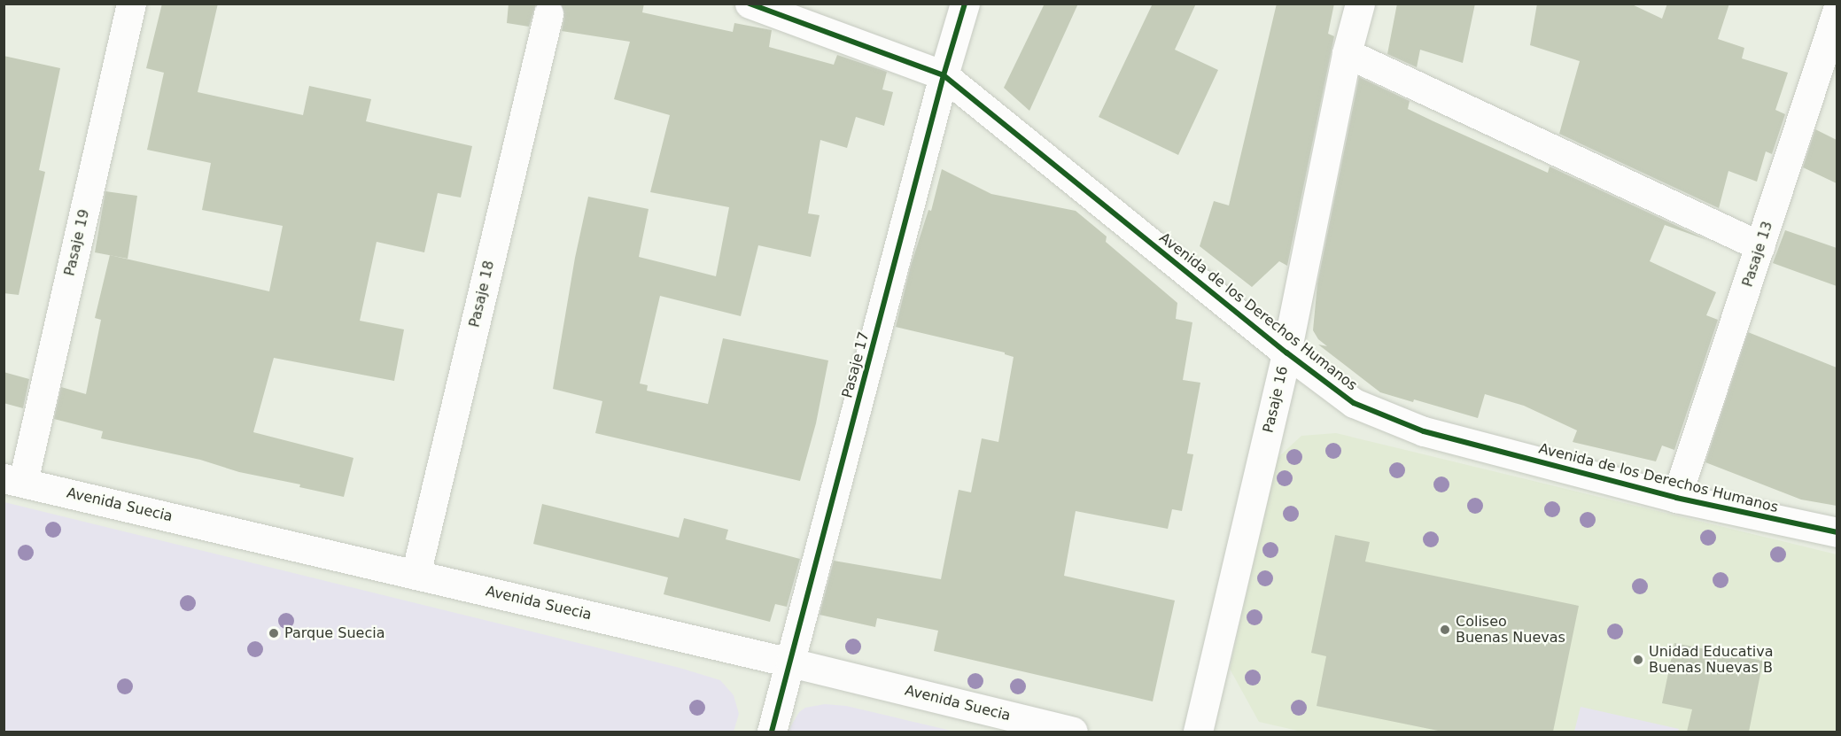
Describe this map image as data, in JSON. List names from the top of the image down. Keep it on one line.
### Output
{"streets":{"street":["Pasaje 19","Pasaje 13","Pasaje 18","Avenida de los Derechos Humanos","Pasaje 17","Pasaje 16","Avenida Suecia"]},"crossings":[["Pasaje 19","Avenida Suecia"],["Pasaje 13","Avenida de los Derechos Humanos"],["Pasaje 18","Avenida Suecia"],["Avenida de los Derechos Humanos","Pasaje 17"],["Avenida de los Derechos Humanos","Pasaje 16"],["Pasaje 17","Avenida Suecia"]],"places":["Coliseo Buenas Nuevas","Parque Suecia","Unidad Educativa Buenas Nuevas B"]}
